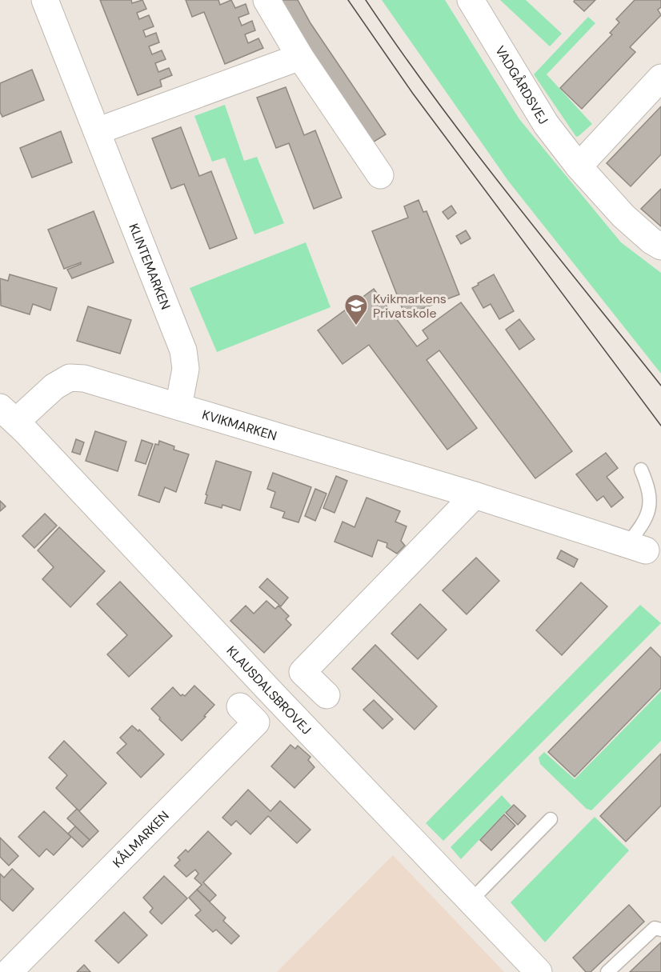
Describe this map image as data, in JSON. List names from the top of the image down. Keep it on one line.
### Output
{"streets":{"street":["VADGÅRDSVEJ","KLINTEMARKEN","KVIKMARKEN","KLAUSDALSBROVEJ","KÅLMARKEN"]},"crossings":[["KLINTEMARKEN","KVIKMARKEN"],["KVIKMARKEN","KLAUSDALSBROVEJ"]],"places":{"school or university":["Kvikmarkens Privatskole"]}}
